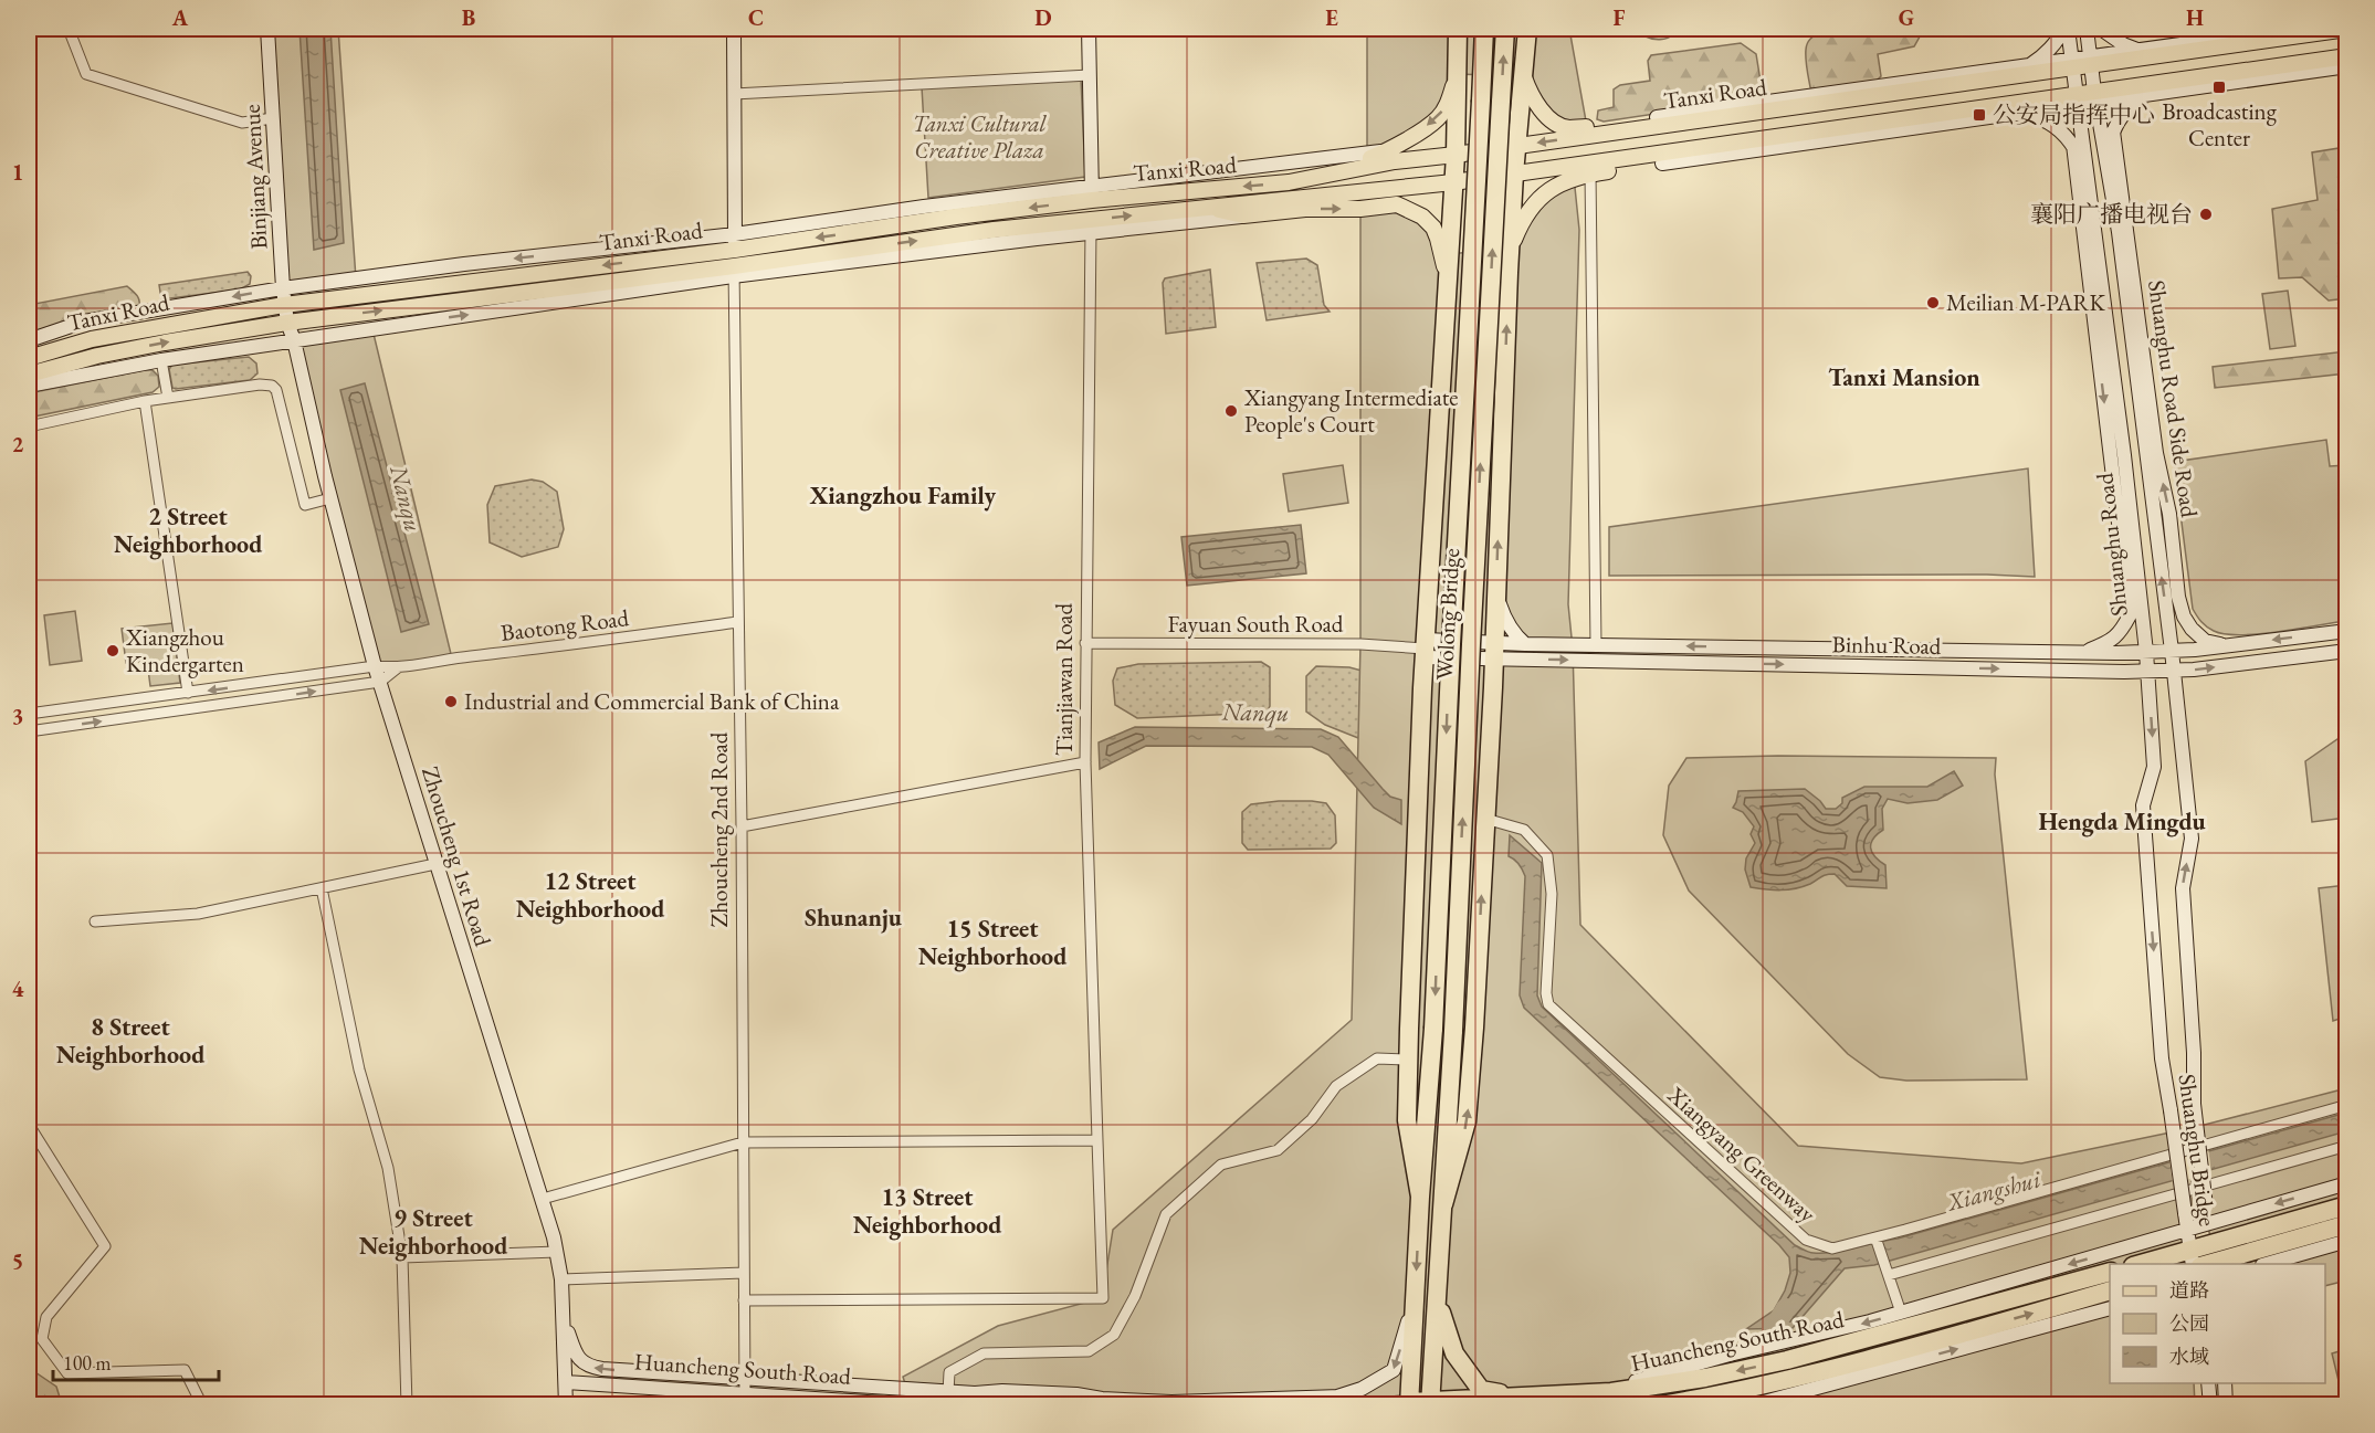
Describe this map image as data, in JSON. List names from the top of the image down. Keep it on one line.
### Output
{"streets":{"highway":["Wolong Bridge","Huancheng South Road"],"main road":["Tanxi Road"],"street":["Binjiang Avenue","Shuanghu Road Side Road","Shuanghu Road","Fayuan South Road","Baotong Road","Binhu Road","Tianjiawan Road","Zhoucheng 2nd Road","Zhoucheng 1st Road","Shuanghu Bridge","Xiangyang Greenway"]},"crossings":[["Tanxi Road","Binjiang Avenue"],["Tanxi Road","Shuanghu Road"],["Tanxi Road","Tianjiawan Road"],["Tanxi Road","Zhoucheng 2nd Road"],["Tanxi Road","Zhoucheng 1st Road"],["Binjiang Avenue","Zhoucheng 1st Road"],["Shuanghu Road Side Road","Binhu Road"],["Shuanghu Road","Binhu Road"],["Shuanghu Road","Shuanghu Bridge"],["Fayuan South Road","Binhu Road"],["Fayuan South Road","Tianjiawan Road"],["Baotong Road","Zhoucheng 2nd Road"],["Baotong Road","Zhoucheng 1st Road"],["Tianjiawan Road","Zhoucheng 2nd Road"],["Zhoucheng 2nd Road","Huancheng South Road"],["Zhoucheng 1st Road","Huancheng South Road"]],"districts":["Tanxi Mansion","Xiangzhou Family","2 Street Neighborhood","Hengda Mingdu","12 Street Neighborhood","Shunanju","15 Street Neighborhood","8 Street Neighborhood","13 Street Neighborhood","9 Street Neighborhood"],"water":["Nanqu","Xiangshui"],"parks":["Tanxi Cultural Creative Plaza"],"places":{"transit":["Broadcasting Center","公安局指挥中心"],"other":["襄阳广播电视台","Meilian M-PARK","Xiangyang Intermediate People's Court","Xiangzhou Kindergarten","Industrial and Commercial Bank of China"]},"legend":["道路","公园","水域"],"scale_bar":"100 m","grid":{"columns":["A","B","C","D","E","F","G","H"],"rows":["1","2","3","4","5"]}}
